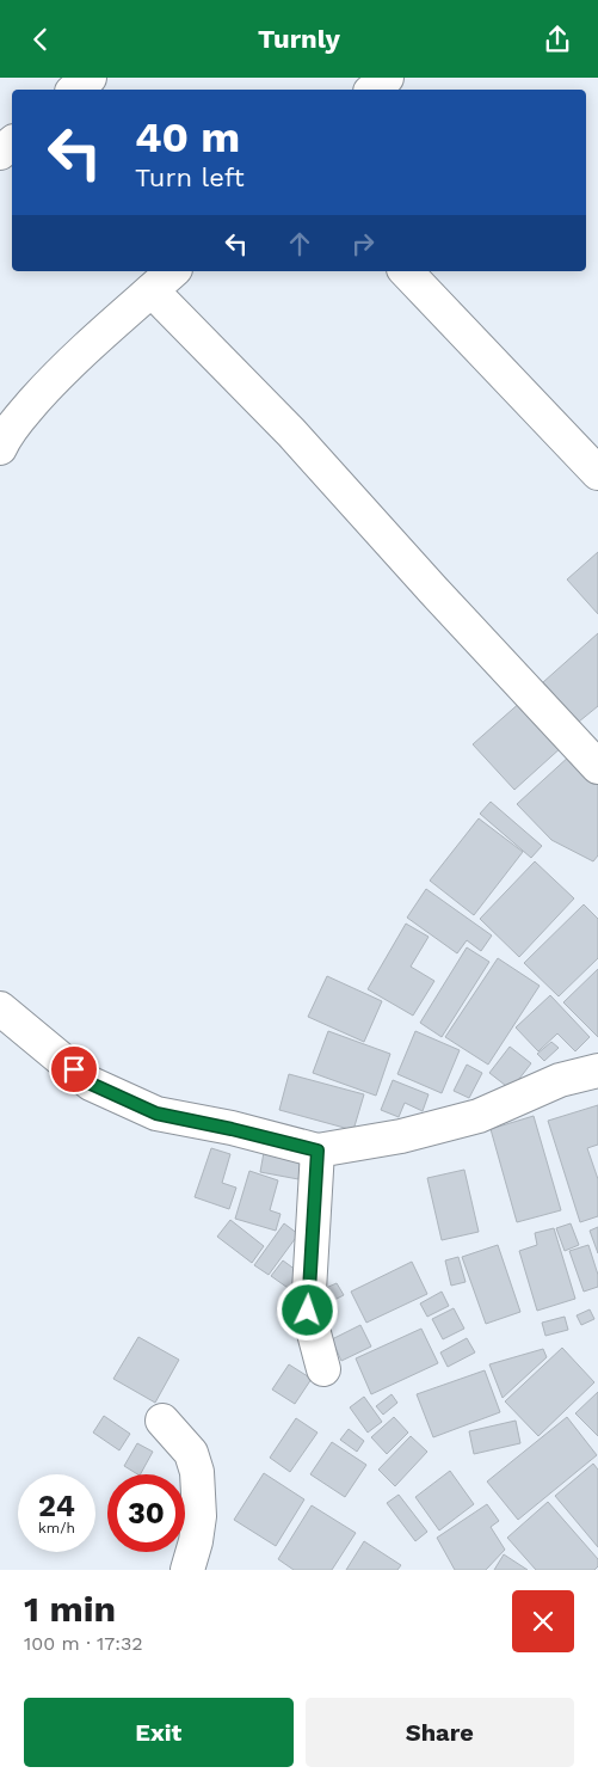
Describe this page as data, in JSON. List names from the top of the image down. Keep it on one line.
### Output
{"page":{"header":"Turnly","turn":["40 m","Turn left"],"speed":"24 km/h","limit":"30","heading":["1 min","100 m · 17:32"],"buttons":["Exit","Share"]}}
